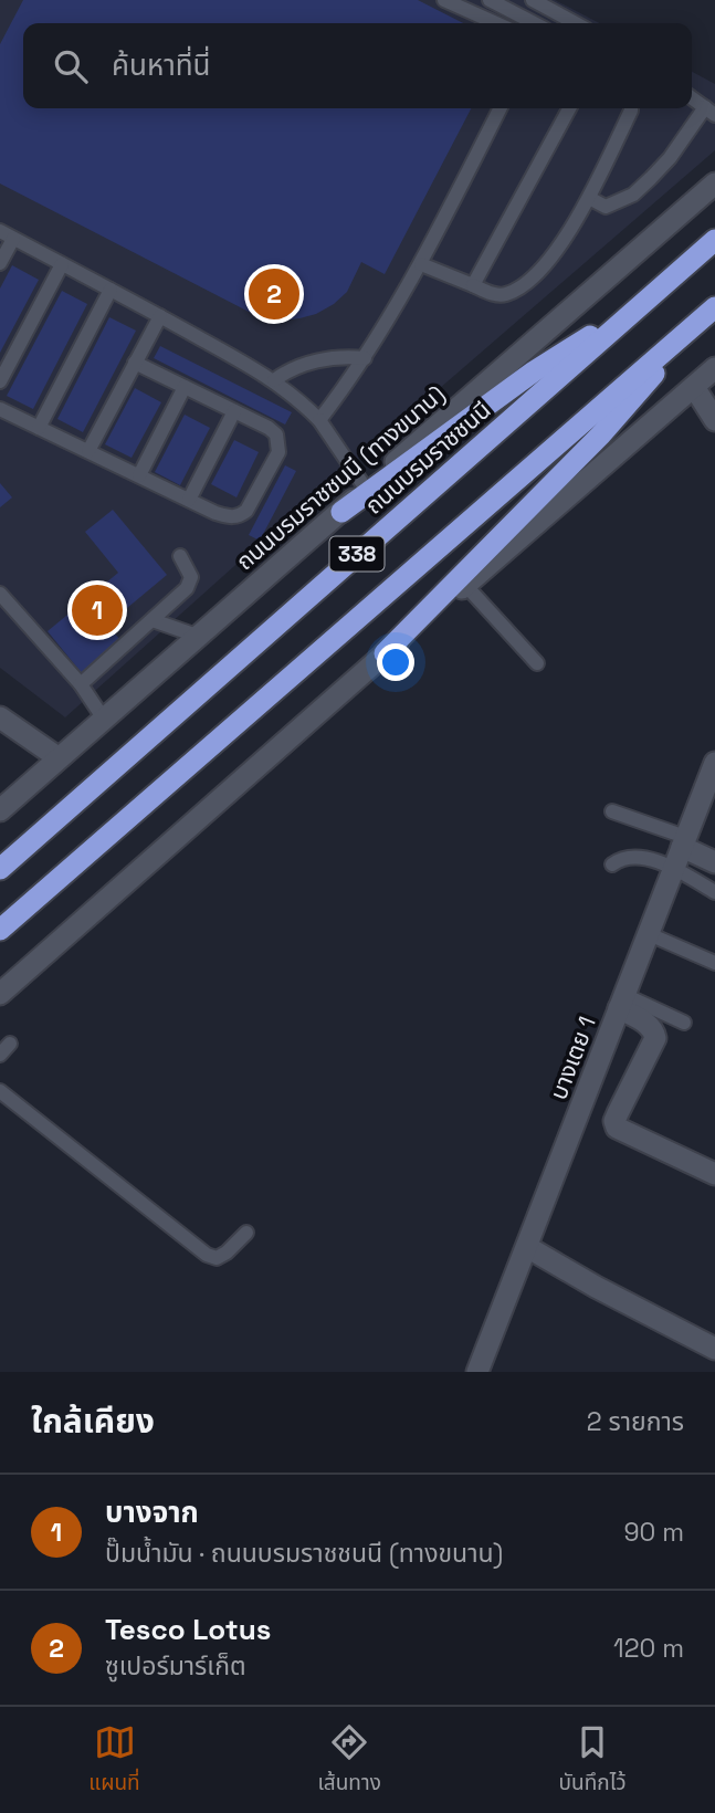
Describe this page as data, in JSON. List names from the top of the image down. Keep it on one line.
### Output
{"streets":{"highway":["ถนนบรมราชชนนี","338"],"main road":["ถนนบรมราชชนนี (ทางขนาน)","บางเตย 1"]},"page":{"search":"ค้นหาที่นี่","pins":["2","1"],"heading":["ใกล้เคียง","2 รายการ"],"list":[{"mark":"1","name":"บางจาก","note":"ปั๊มน้ำมัน · ถนนบรมราชชนนี (ทางขนาน)","value":"90 m"},{"mark":"2","name":"Tesco Lotus","note":"ซูเปอร์มาร์เก็ต","value":"120 m"}],"nav":["แผนที่","เส้นทาง","บันทึกไว้"]}}
